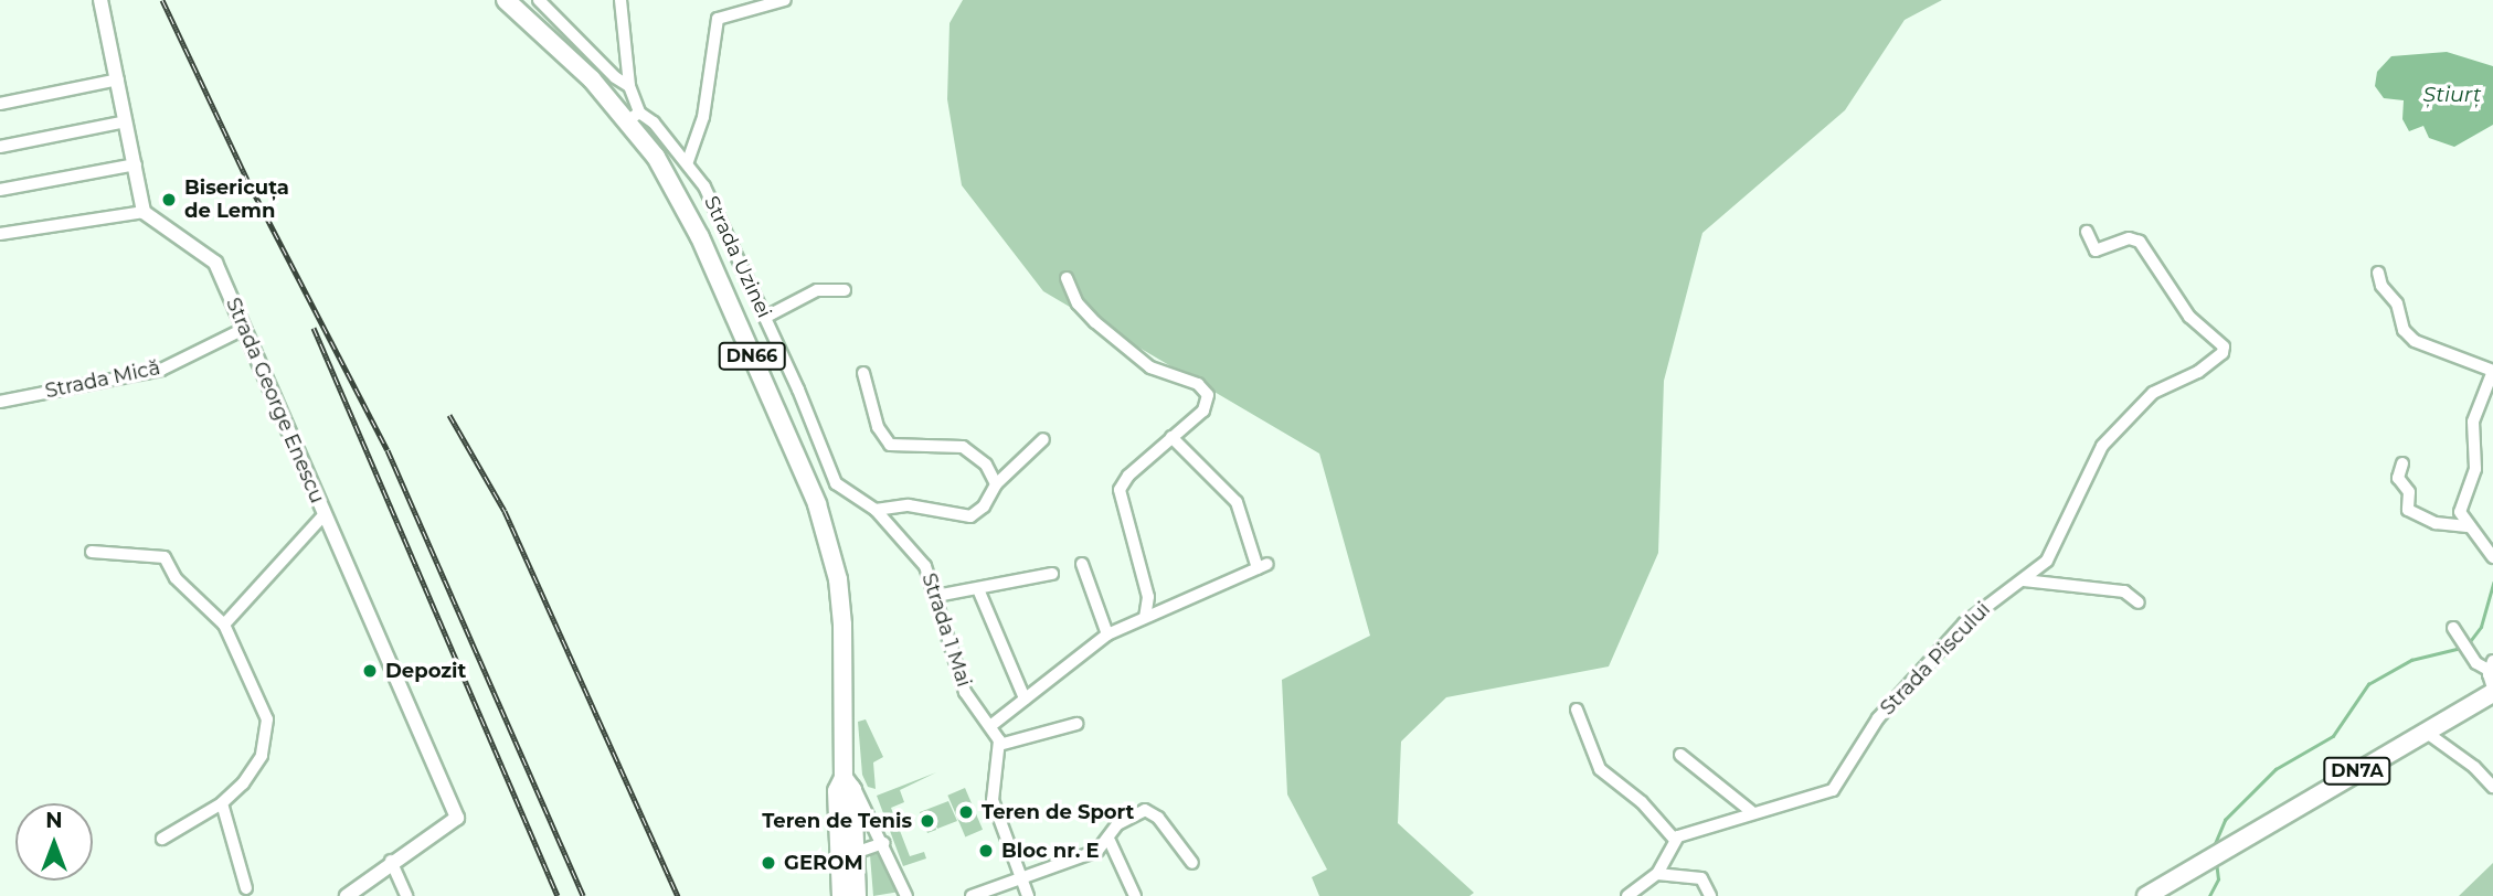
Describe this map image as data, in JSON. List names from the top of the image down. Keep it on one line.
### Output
{"streets":{"main road":["DN66","DN7A"],"street":["Strada Uzinei","Strada Mică","Strada George Enescu","Strada 1 Mai","Strada Piscului"]},"crossings":[["Strada Uzinei","DN66"],["Strada Uzinei","Strada 1 Mai"],["Strada Mică","Strada George Enescu"]],"water":["Știurț"],"places":["Bisericuța de Lemn","Depozit","Teren de Sport","Teren de Tenis","Bloc nr. E","GEROM"],"north":"top"}
